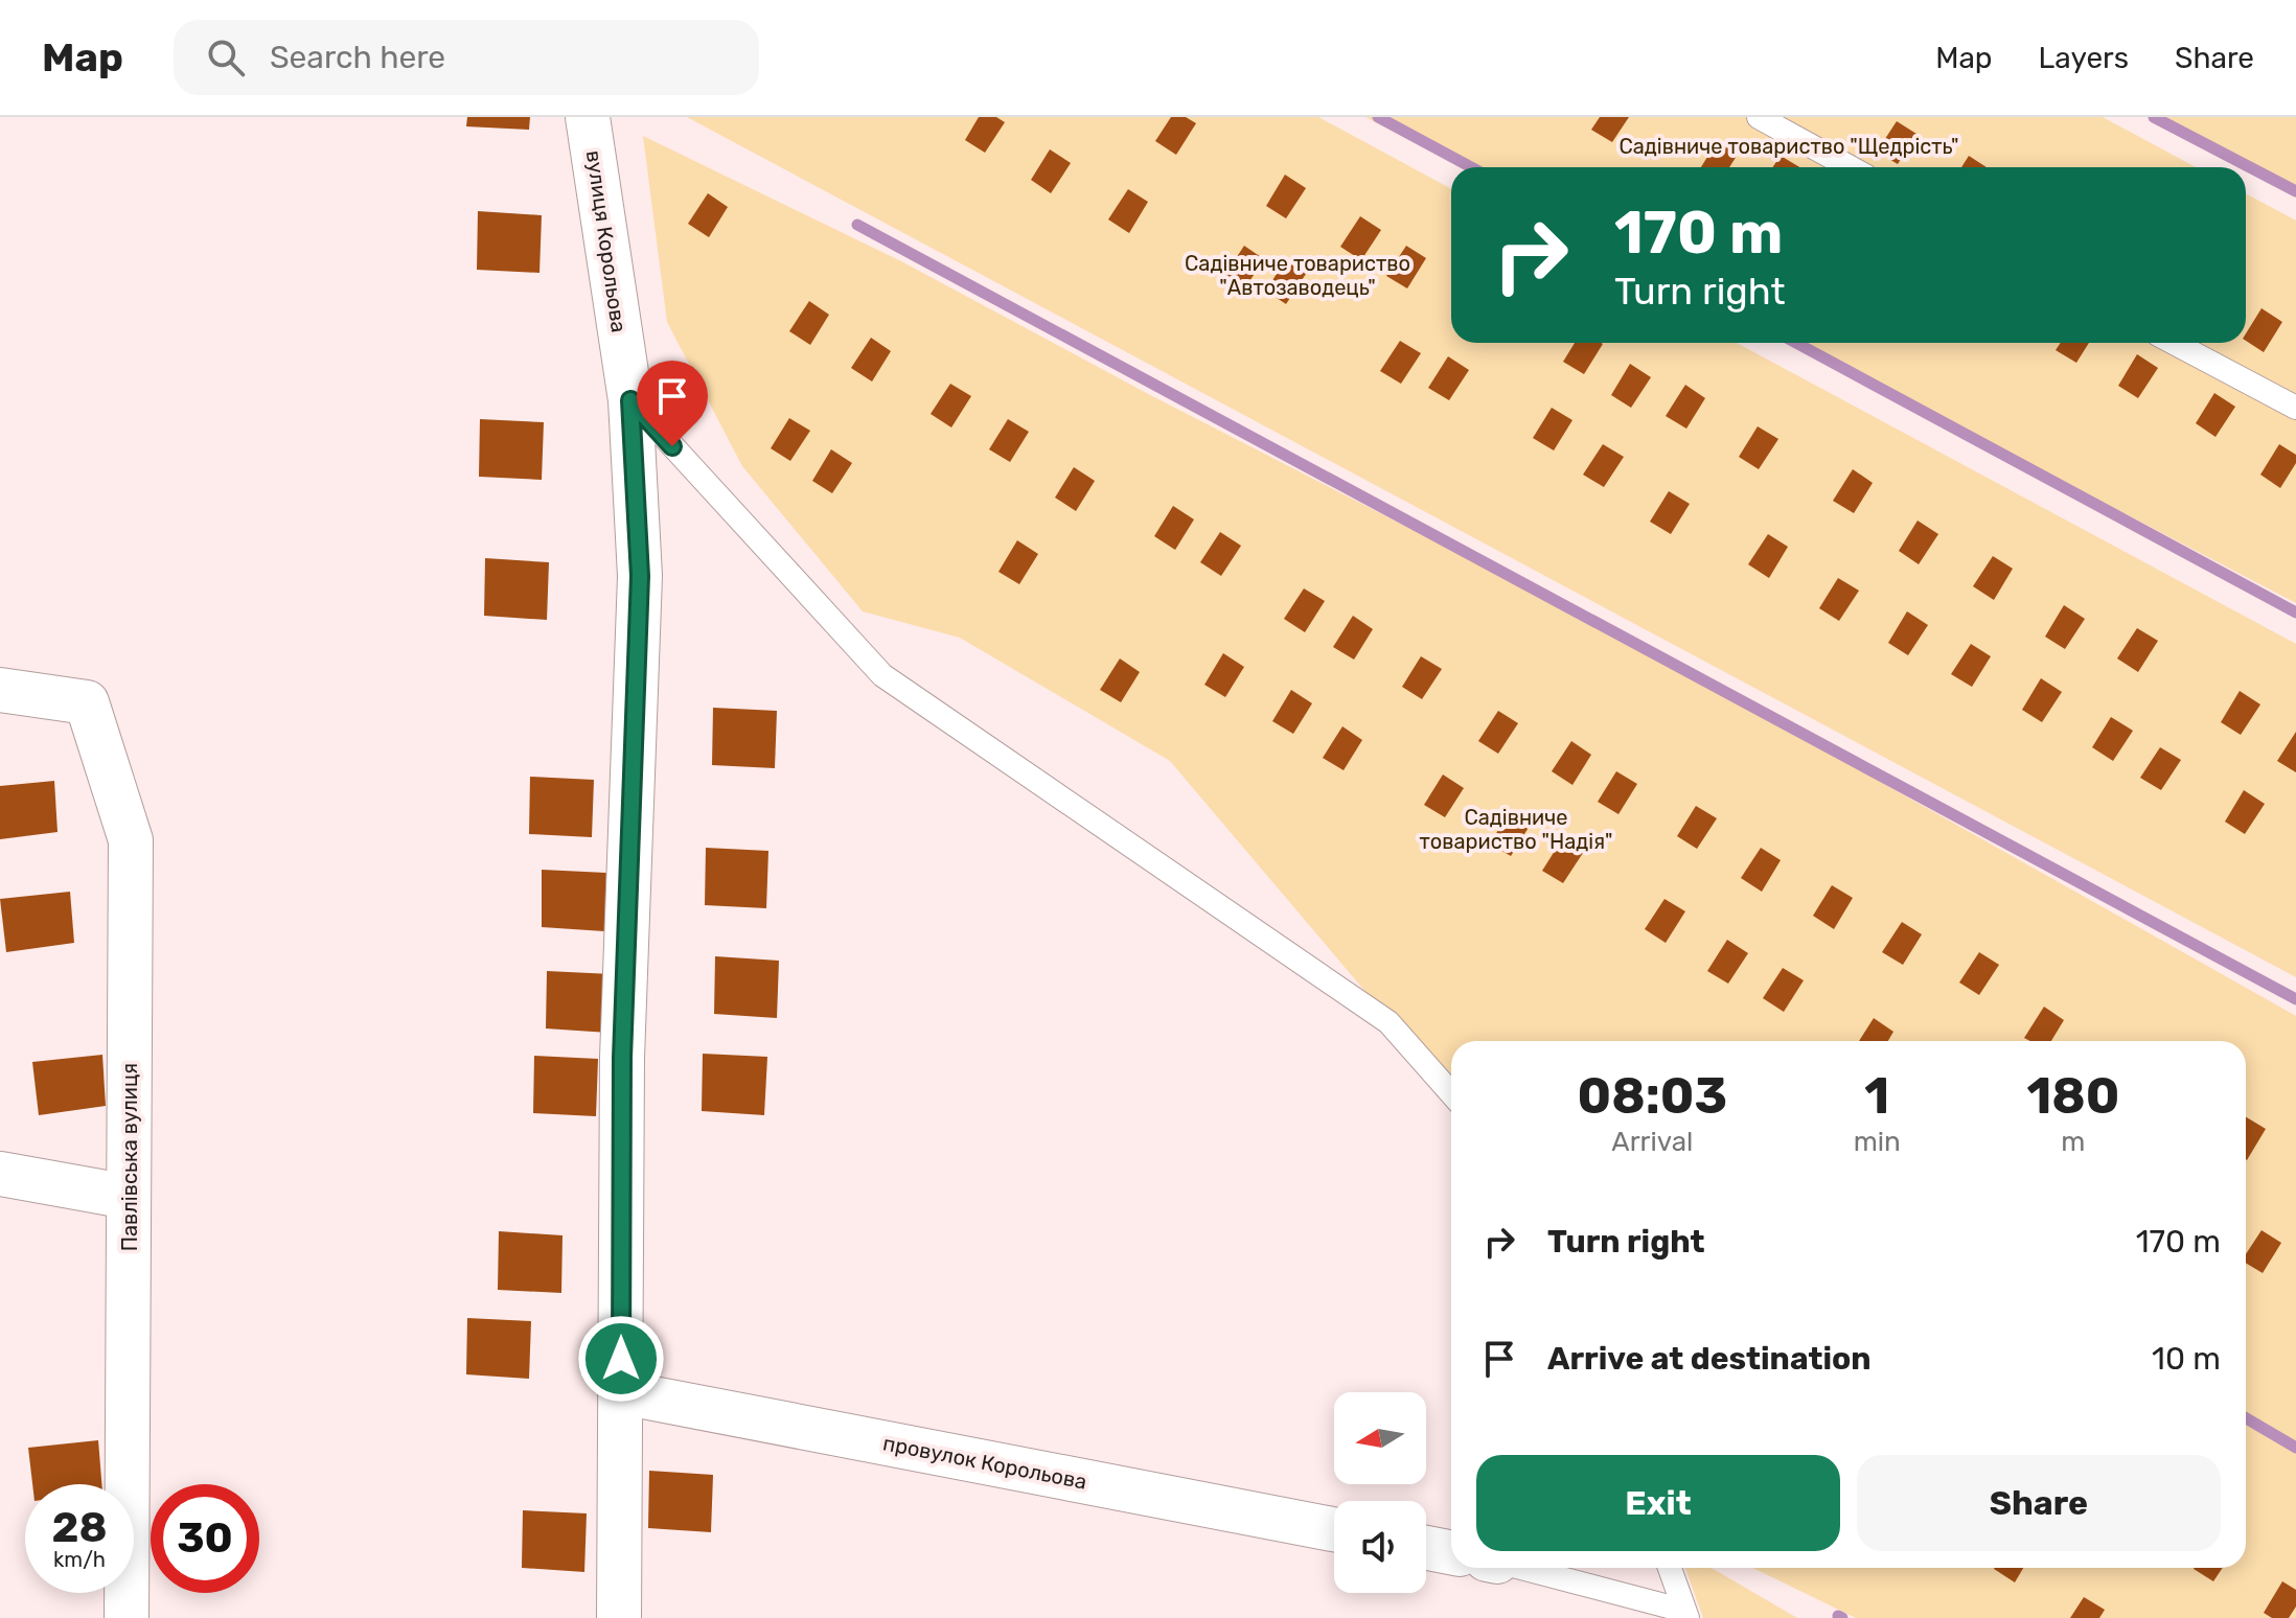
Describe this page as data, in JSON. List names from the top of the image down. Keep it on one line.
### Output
{"streets":{"street":["вулиця Корольова","Павлівська вулиця","провулок Корольова"]},"crossings":[["вулиця Корольова","провулок Корольова"]],"parks":["Садівниче товариство \"Щедрість\"","Садівниче товариство \"Автозаводець\"","Садівниче товариство \"Надія\""],"north":"left","page":{"header":"Map","search":"Search here","nav":["Map","Layers","Share"],"turn":["170 m","Turn right"],"eta":["08:03","Arrival","1","min","180","m"],"list":[{"name":"Turn right","value":"170 m"},{"name":"Arrive at destination","value":"10 m"}],"buttons":["Exit","Share"],"speed":"28 km/h","limit":"30"}}
